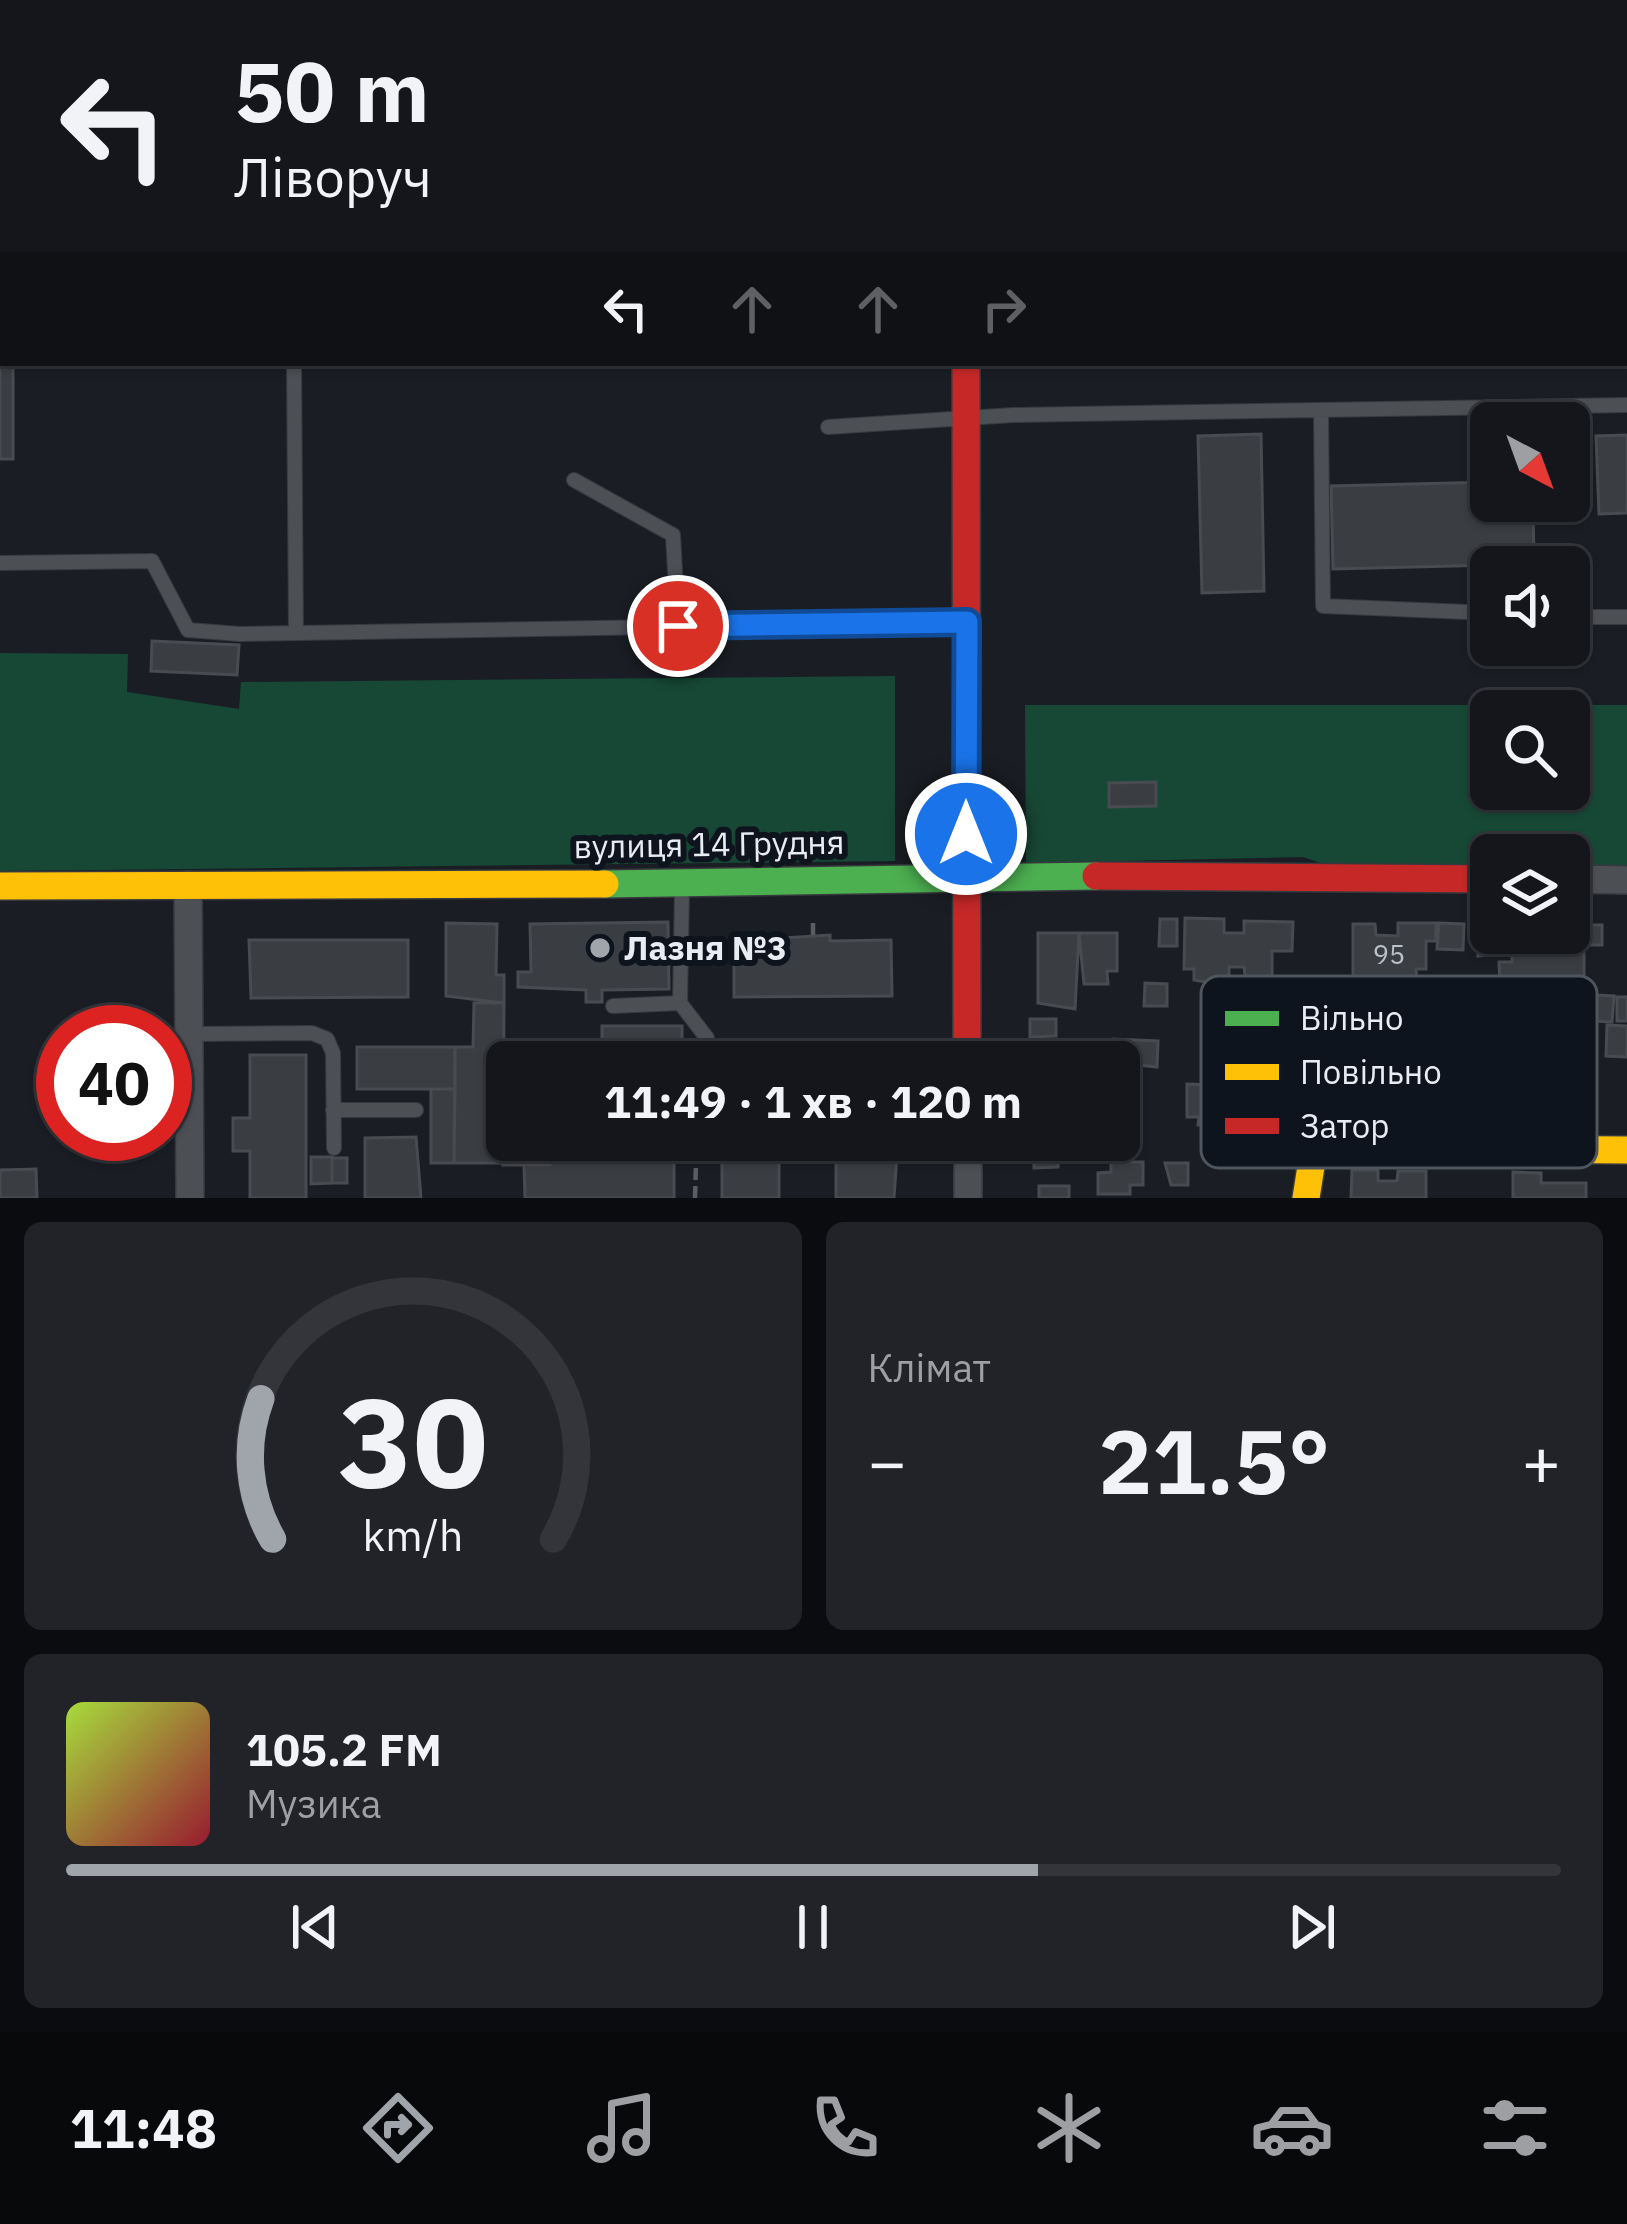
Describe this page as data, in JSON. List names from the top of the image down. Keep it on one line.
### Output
{"streets":{"street":["вулиця 14 Грудня"]},"places":["Лазня №3"],"house_numbers":["95"],"legend":["Вільно","Повільно","Затор"],"north":"bottom right","page":{"turn":["50 m","Ліворуч"],"limit":"40","trip":"11:49 · 1 хв · 120 m","tile":"Клімат","heat":["−","21.5°","+"],"song":["105.2 FM","Музика"],"tabs":"11:48","gauge":["30","km/h"]}}
